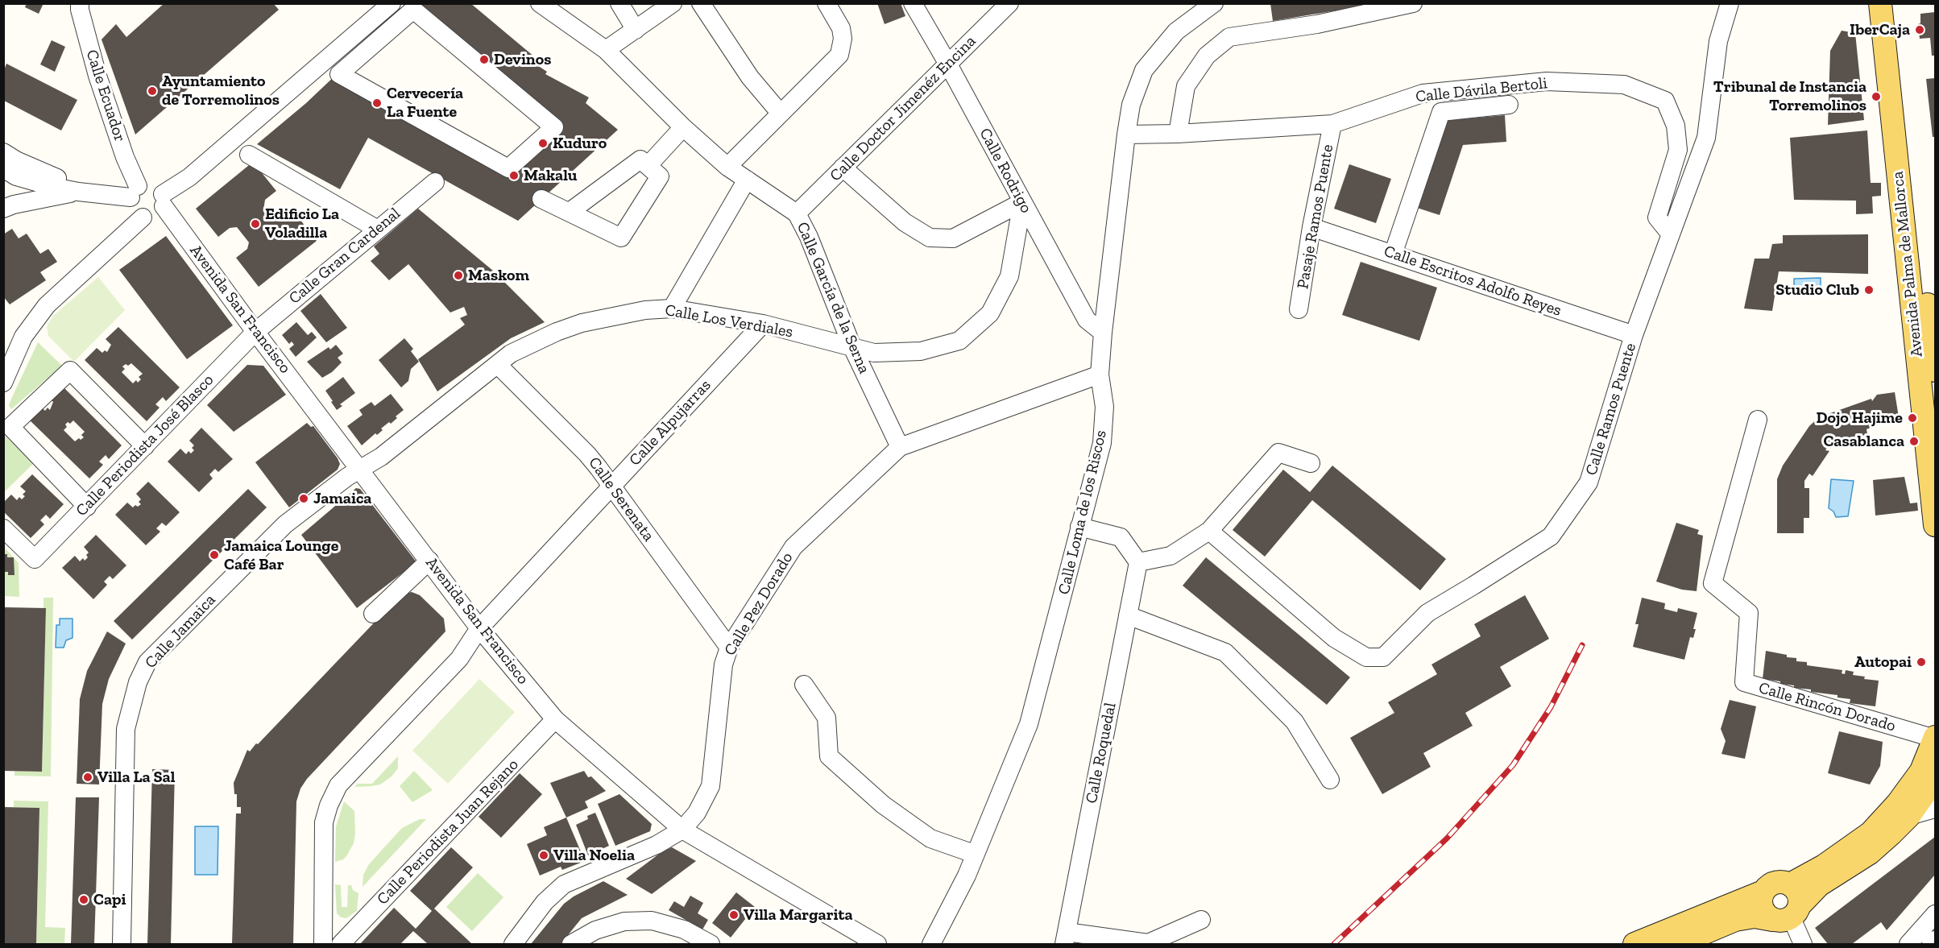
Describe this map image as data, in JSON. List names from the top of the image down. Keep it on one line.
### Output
{"streets":{"main road":["Avenida Palma de Mallorca"],"street":["Calle Dávila Bertoli","Calle Ecuador","Calle Doctor Jimenéz Encina","Calle Rodrigo","Pasaje Ramos Puente","Calle Gran Cardenal","Calle Escritos Adolfo Reyes","Calle García de la Serna","Avenida San Francisco","Calle Los Verdiales","Calle Ramos Puente","Calle Alpujarras","Calle Periodista José Blasco","Calle Serenata","Calle Loma de los Riscos","Calle Pez Dorado","Calle Jamaica","Calle Rincón Dorado","Calle Roquedal","Calle Periodista Juan Rejano"]},"crossings":[["Calle Dávila Bertoli","Pasaje Ramos Puente"],["Calle Dávila Bertoli","Calle Ramos Puente"],["Calle Dávila Bertoli","Calle Loma de los Riscos"],["Calle Ecuador","Avenida San Francisco"],["Calle Doctor Jimenéz Encina","Calle Rodrigo"],["Calle Doctor Jimenéz Encina","Calle García de la Serna"],["Calle Rodrigo","Calle Los Verdiales"],["Calle Rodrigo","Calle Loma de los Riscos"],["Pasaje Ramos Puente","Calle Escritos Adolfo Reyes"],["Calle Gran Cardenal","Avenida San Francisco"],["Calle Gran Cardenal","Calle Periodista José Blasco"],["Calle Escritos Adolfo Reyes","Calle Ramos Puente"],["Calle García de la Serna","Calle Los Verdiales"],["Calle García de la Serna","Calle Pez Dorado"],["Avenida San Francisco","Calle Los Verdiales"],["Avenida San Francisco","Calle Alpujarras"],["Avenida San Francisco","Calle Periodista José Blasco"],["Avenida San Francisco","Calle Pez Dorado"],["Avenida San Francisco","Calle Jamaica"],["Avenida San Francisco","Calle Periodista Juan Rejano"],["Calle Los Verdiales","Calle Alpujarras"],["Calle Los Verdiales","Calle Serenata"],["Calle Los Verdiales","Calle Jamaica"],["Calle Alpujarras","Calle Serenata"],["Calle Serenata","Calle Pez Dorado"],["Calle Loma de los Riscos","Calle Pez Dorado"]],"places":["IberCaja","Devinos","Ayuntamiento de Torremolinos","Tribunal de Instancia Torremolinos","Cervecería La Fuente","Kuduro","Makalu","Edificio La Voladilla","Maskom","Studio Club","Dojo Hajime","Casablanca","Jamaica","Jamaica Lounge Café Bar","Autopai","Villa La Sal","Villa Noelia","Capi","Villa Margarita"]}
